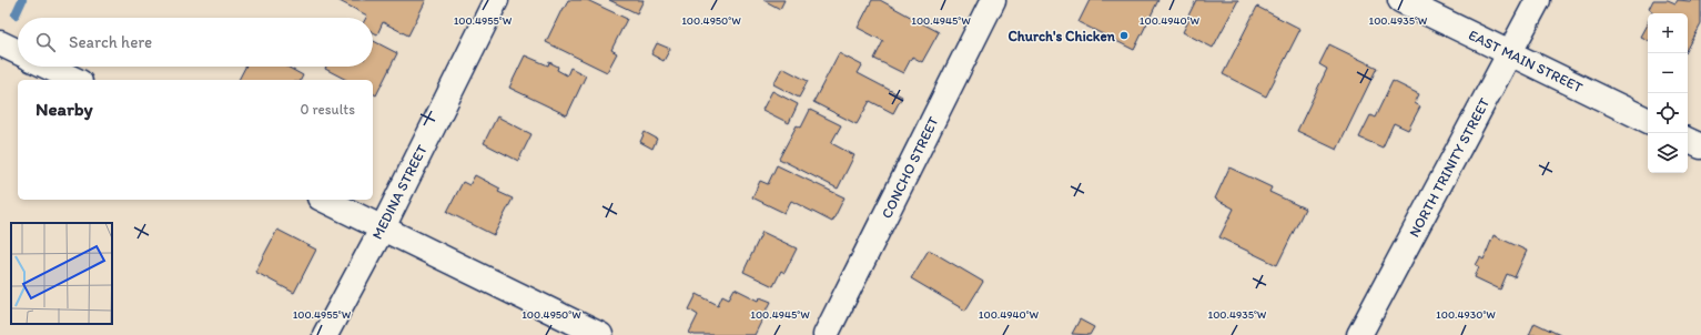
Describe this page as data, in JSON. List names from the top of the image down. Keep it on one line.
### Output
{"streets":{"street":["EAST MAIN STREET","CONCHO STREET","NORTH TRINITY STREET","MEDINA STREET"]},"crossings":[["EAST MAIN STREET","NORTH TRINITY STREET"]],"places":["Church's Chicken"],"page":{"map_buttons":["+","−"],"search":"Search here","heading":["Nearby","0 results"]},"coordinates":["100.4955°W","100.4950°W","100.4945°W","100.4940°W","100.4935°W","100.4930°W"]}
